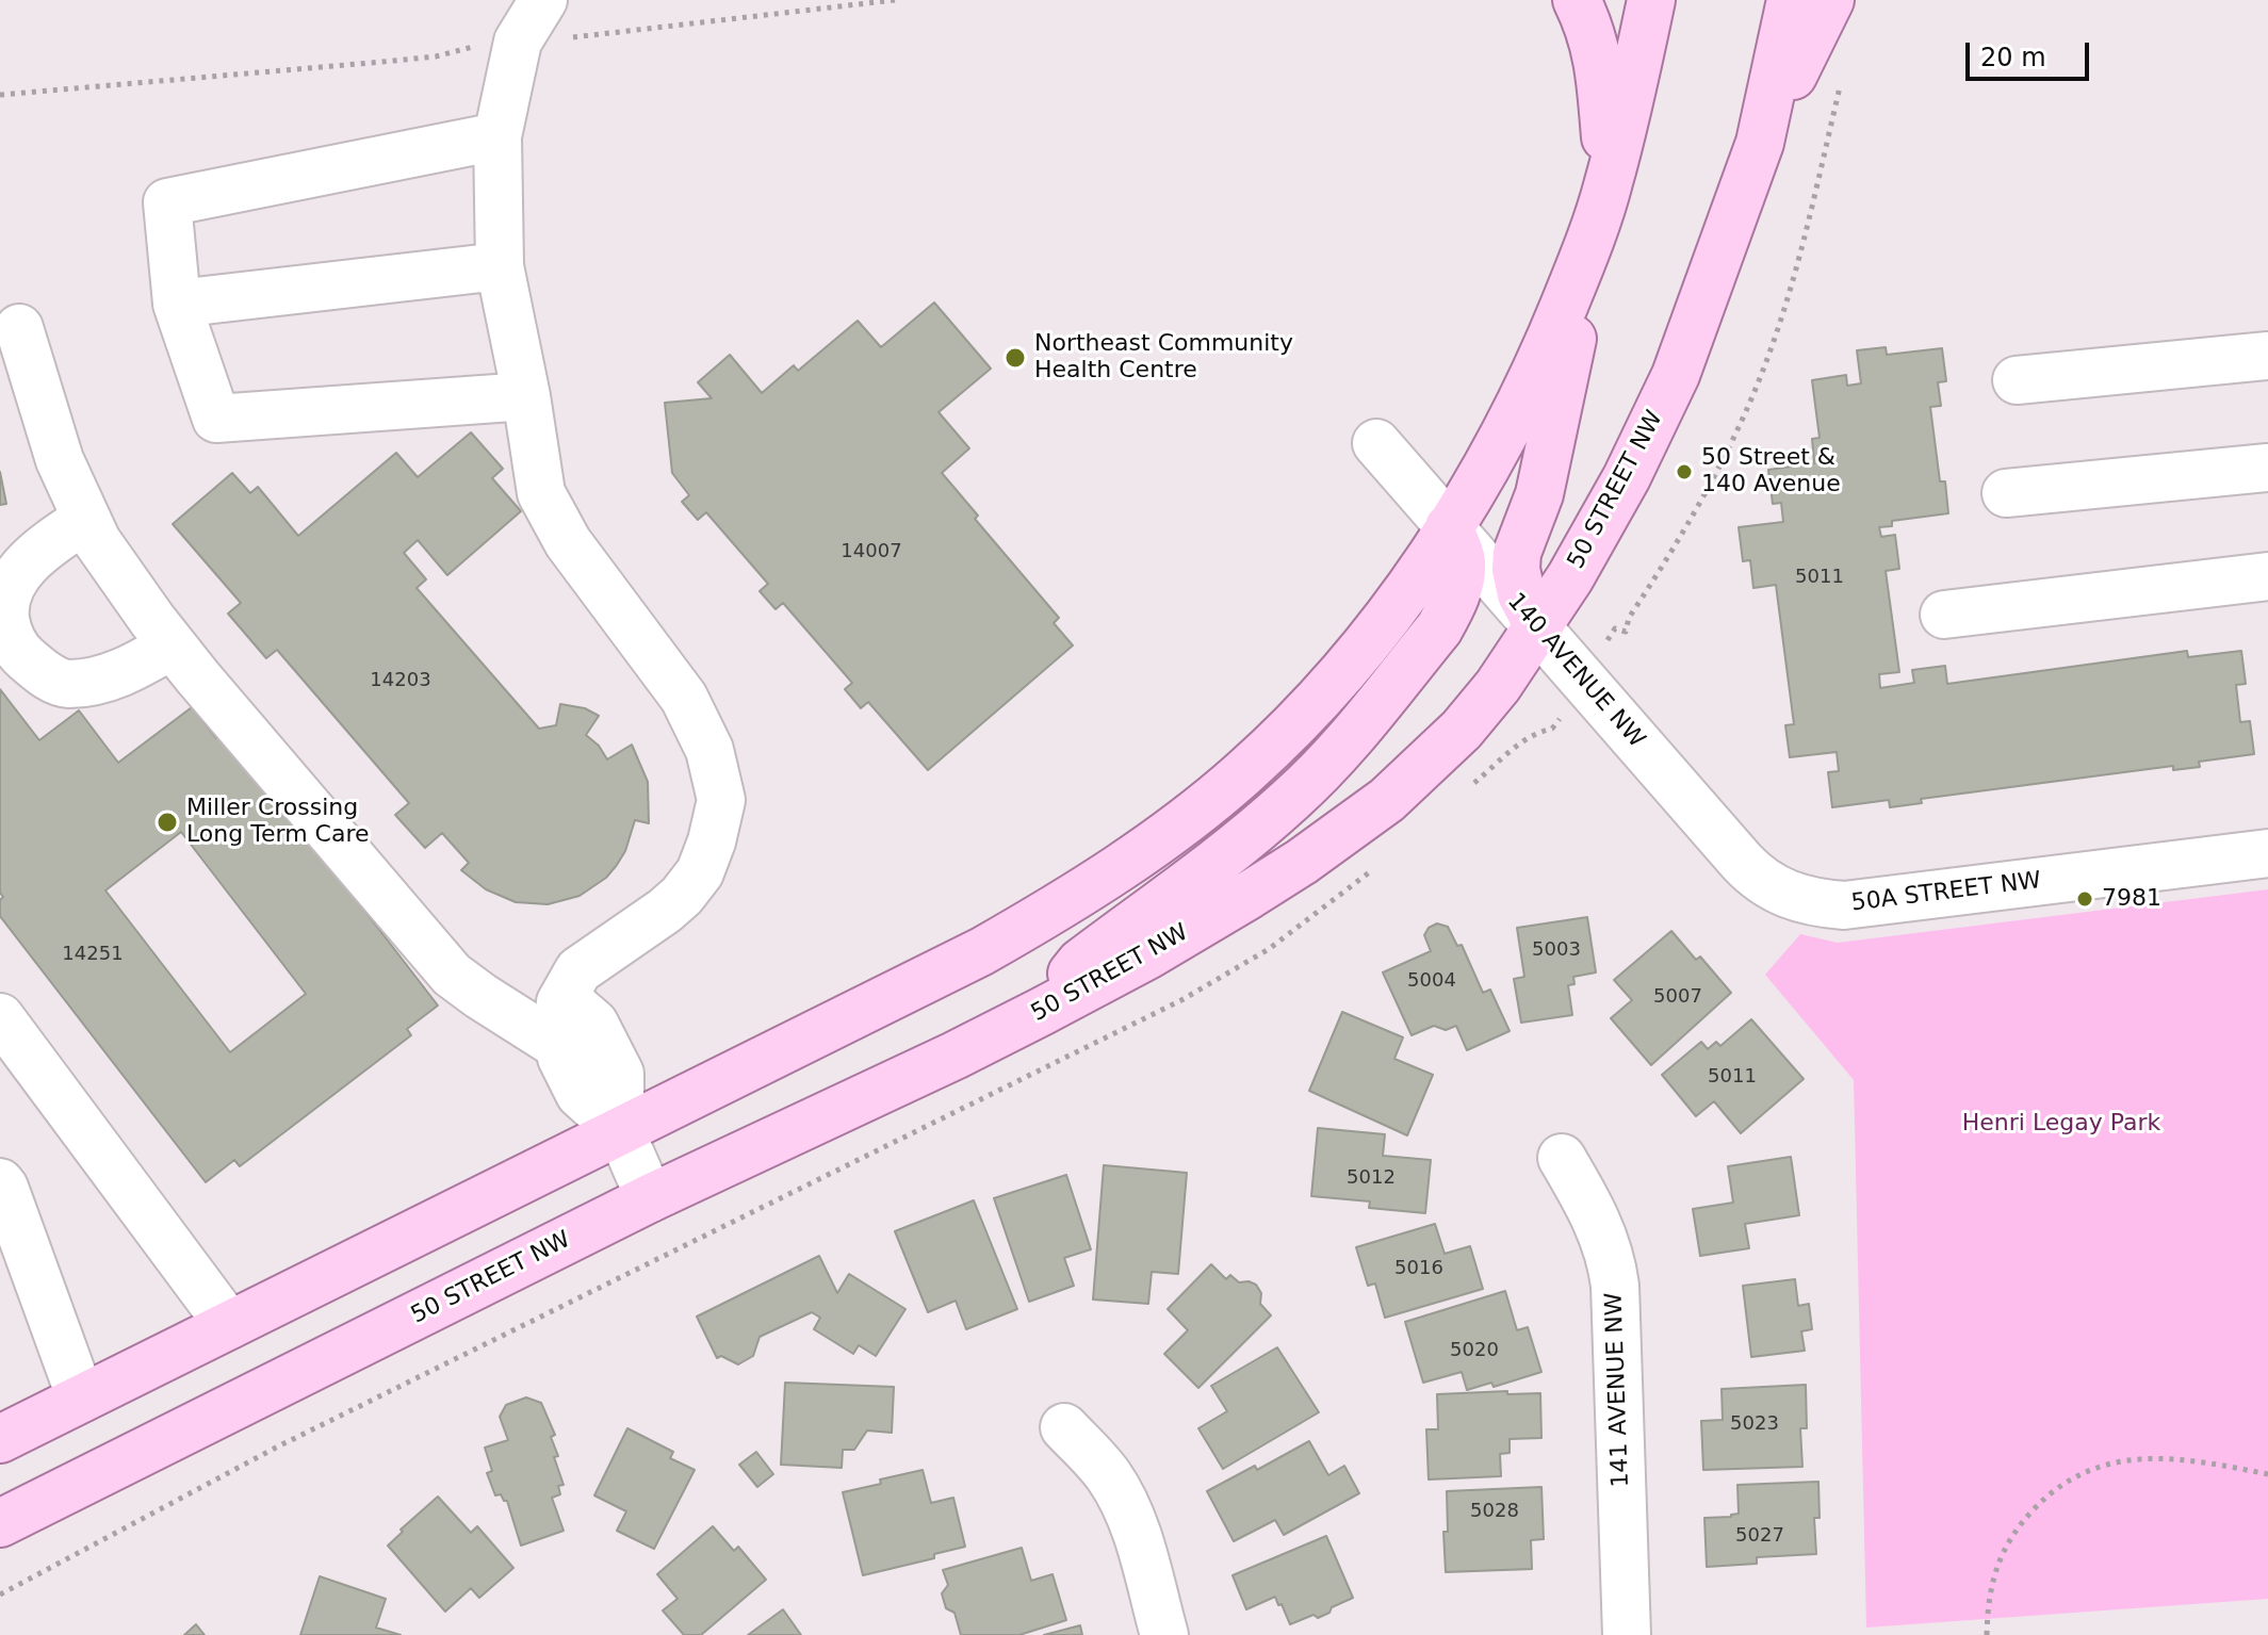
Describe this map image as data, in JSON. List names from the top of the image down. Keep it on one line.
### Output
{"streets":{"main road":["50 STREET NW"],"street":["140 AVENUE NW","50A STREET NW","141 AVENUE NW"]},"crossings":[["50 STREET NW","140 AVENUE NW"],["140 AVENUE NW","50A STREET NW"]],"parks":["Henri Legay Park"],"places":["Northeast Community Health Centre","50 Street & 140 Avenue","Miller Crossing Long Term Care","7981"],"house_numbers":["14007","5011","14203","5003","14251","5004","5007","5011","5012","5016","5020","5023","5028","5027"],"scale_bar":"20 m"}
